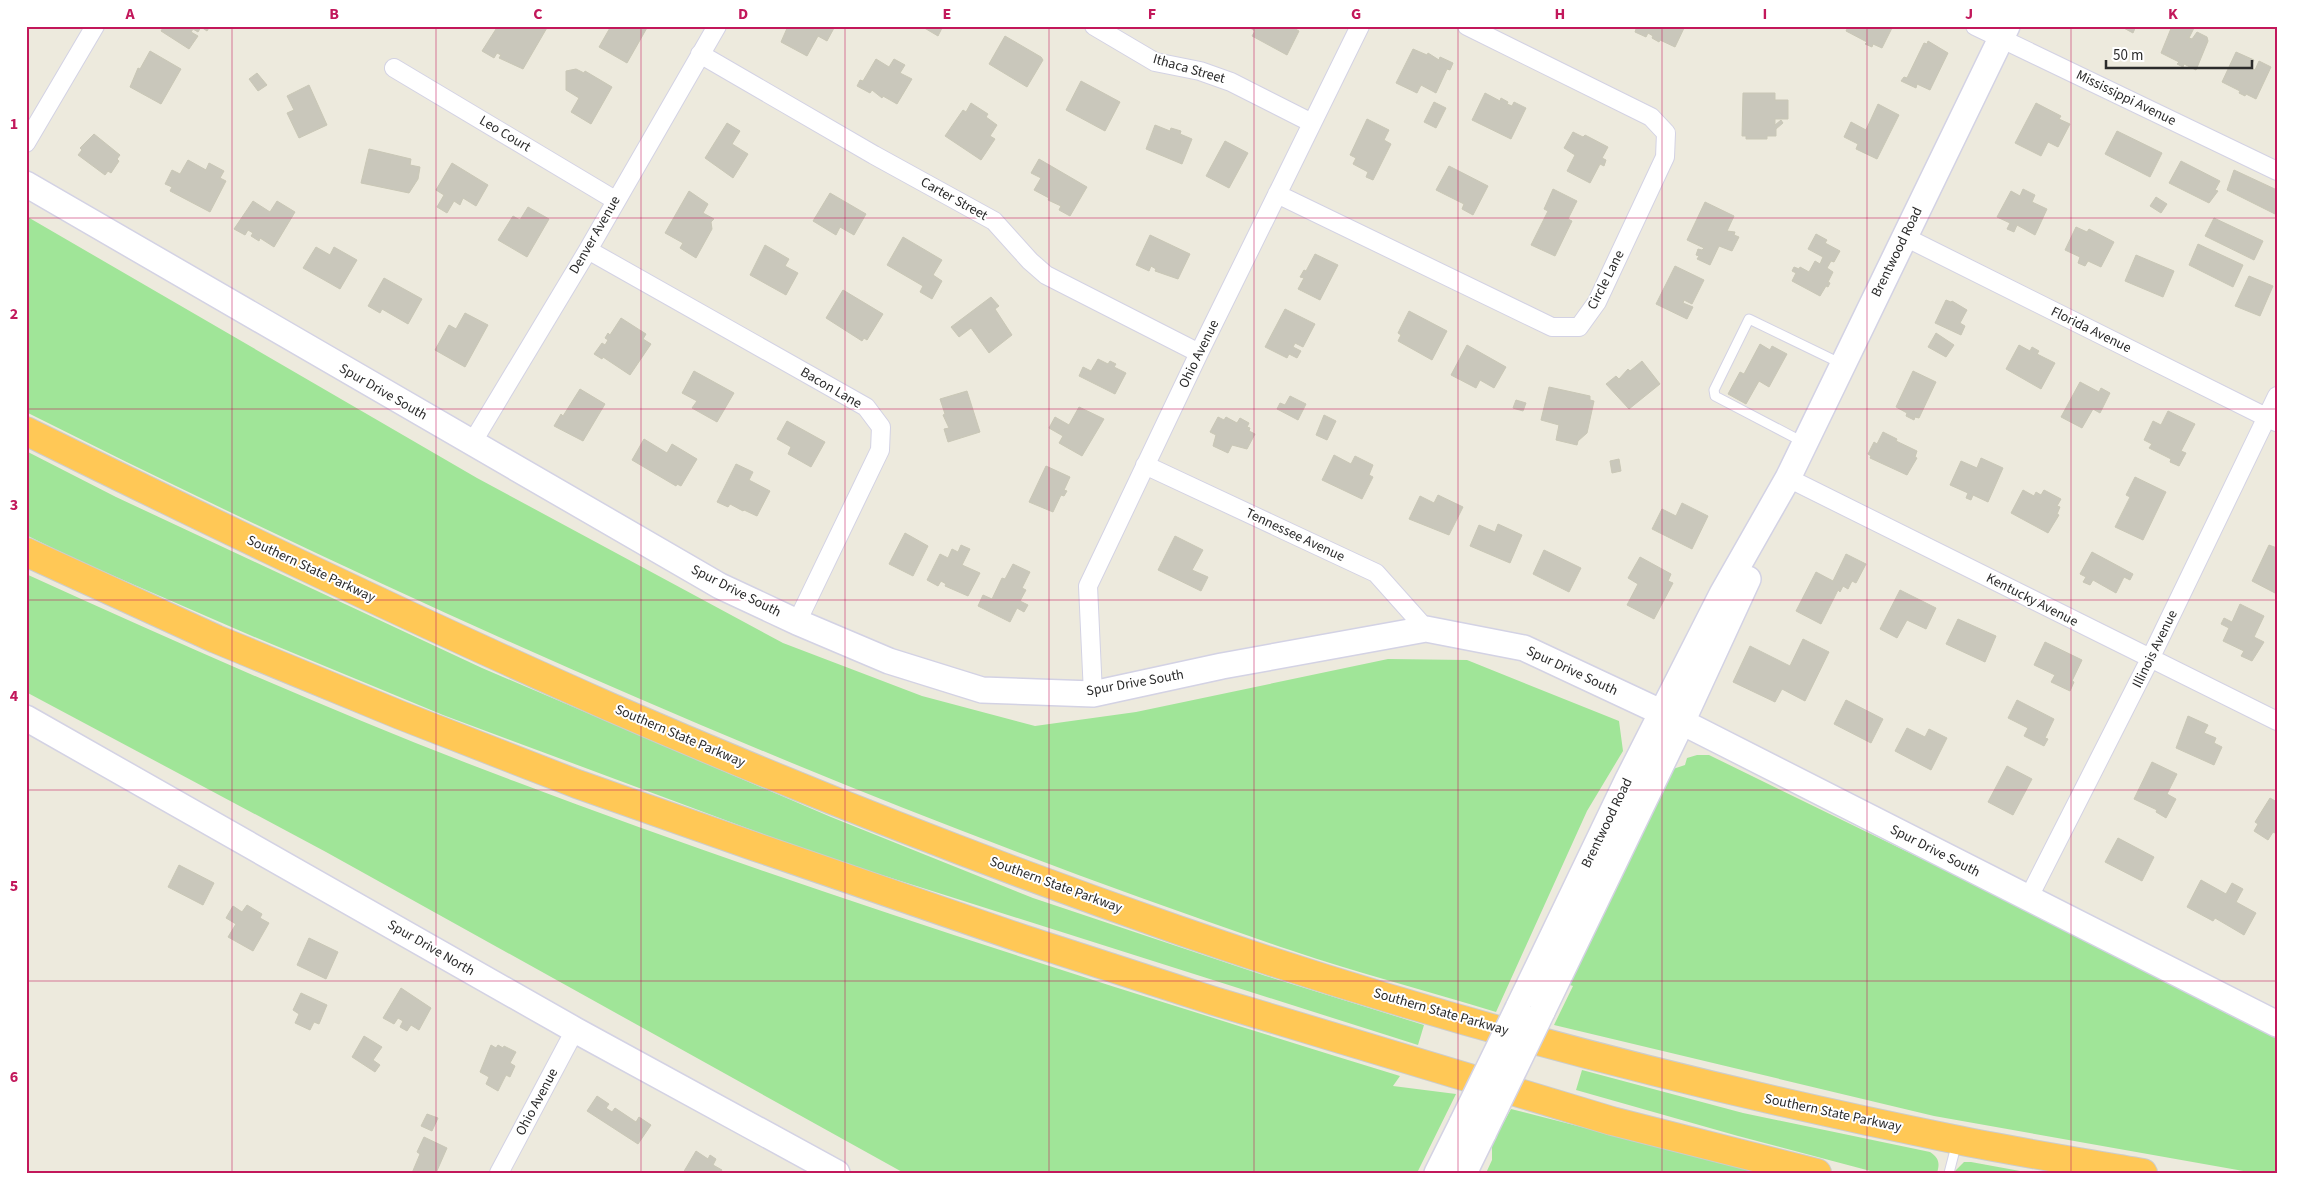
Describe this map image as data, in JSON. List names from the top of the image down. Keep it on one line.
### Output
{"streets":{"highway":["Southern State Parkway"],"street":["Ithaca Street","Mississippi Avenue","Leo Court","Carter Street","Denver Avenue","Brentwood Road","Circle Lane","Florida Avenue","Ohio Avenue","Bacon Lane","Spur Drive South","Tennessee Avenue","Kentucky Avenue","Illinois Avenue","Spur Drive North"]},"crossings":[["Ithaca Street","Ohio Avenue"],["Mississippi Avenue","Brentwood Road"],["Leo Court","Denver Avenue"],["Carter Street","Denver Avenue"],["Carter Street","Ohio Avenue"],["Denver Avenue","Bacon Lane"],["Denver Avenue","Spur Drive South"],["Brentwood Road","Florida Avenue"],["Brentwood Road","Spur Drive South"],["Brentwood Road","Kentucky Avenue"],["Circle Lane","Ohio Avenue"],["Florida Avenue","Illinois Avenue"],["Ohio Avenue","Spur Drive South"],["Ohio Avenue","Tennessee Avenue"],["Ohio Avenue","Spur Drive North"],["Bacon Lane","Spur Drive South"],["Spur Drive South","Tennessee Avenue"],["Spur Drive South","Illinois Avenue"],["Kentucky Avenue","Illinois Avenue"]],"scale_bar":"50 m","grid":{"columns":["A","B","C","D","E","F","G","H","I","J","K"],"rows":["1","2","3","4","5","6"]}}
